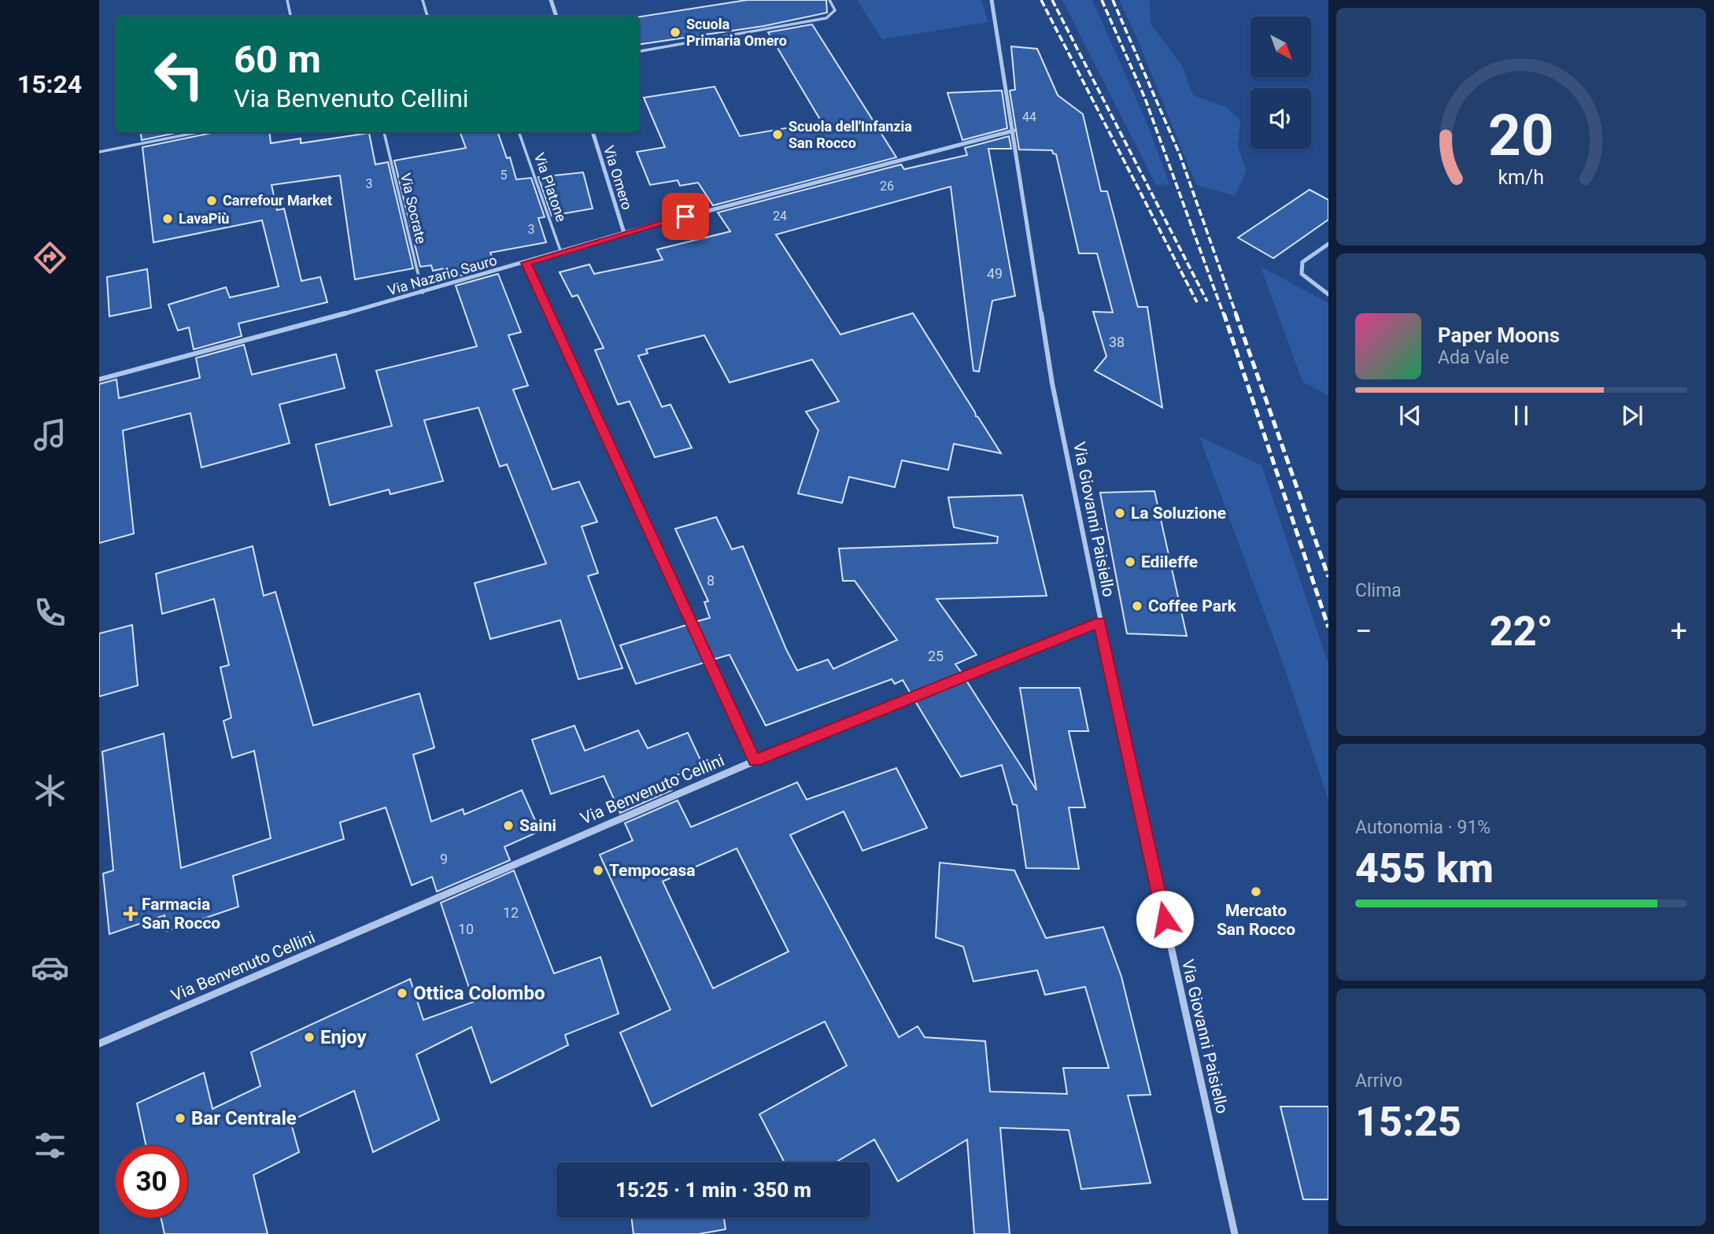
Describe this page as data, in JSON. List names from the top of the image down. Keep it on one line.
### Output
{"streets":{"street":["Via Omero","Via Nazario Sauro","Via Giovanni Paisiello","Via Benvenuto Cellini"],"lane":["Via Platone","Via Socrate"]},"crossings":[["Via Omero","Via Nazario Sauro"],["Via Platone","Via Nazario Sauro"],["Via Socrate","Via Nazario Sauro"],["Via Nazario Sauro","Via Giovanni Paisiello"],["Via Giovanni Paisiello","Via Benvenuto Cellini"]],"places":{"other":["Scuola Primaria Omero","Scuola dell'Infanzia San Rocco","Carrefour Market","LavaPiù","La Soluzione","Edileffe","Coffee Park","Saini","Tempocasa","Mercato San Rocco","Ottica Colombo","Enjoy","Bar Centrale"],"health":["Farmacia San Rocco"]},"house_numbers":["44","5","3","26","24","3","49","38","8","25","9","12","10"],"north":"bottom right","page":{"tabs":"15:24","turn":["60 m","Via Benvenuto Cellini"],"song":["Paper Moons","Ada Vale"],"tile":["Clima",["Autonomia · 91%","455 km"],["Arrivo","15:25"]],"heat":["−","22°","+"],"limit":"30","trip":"15:25 · 1 min · 350 m","gauge":["20","km/h"]}}
